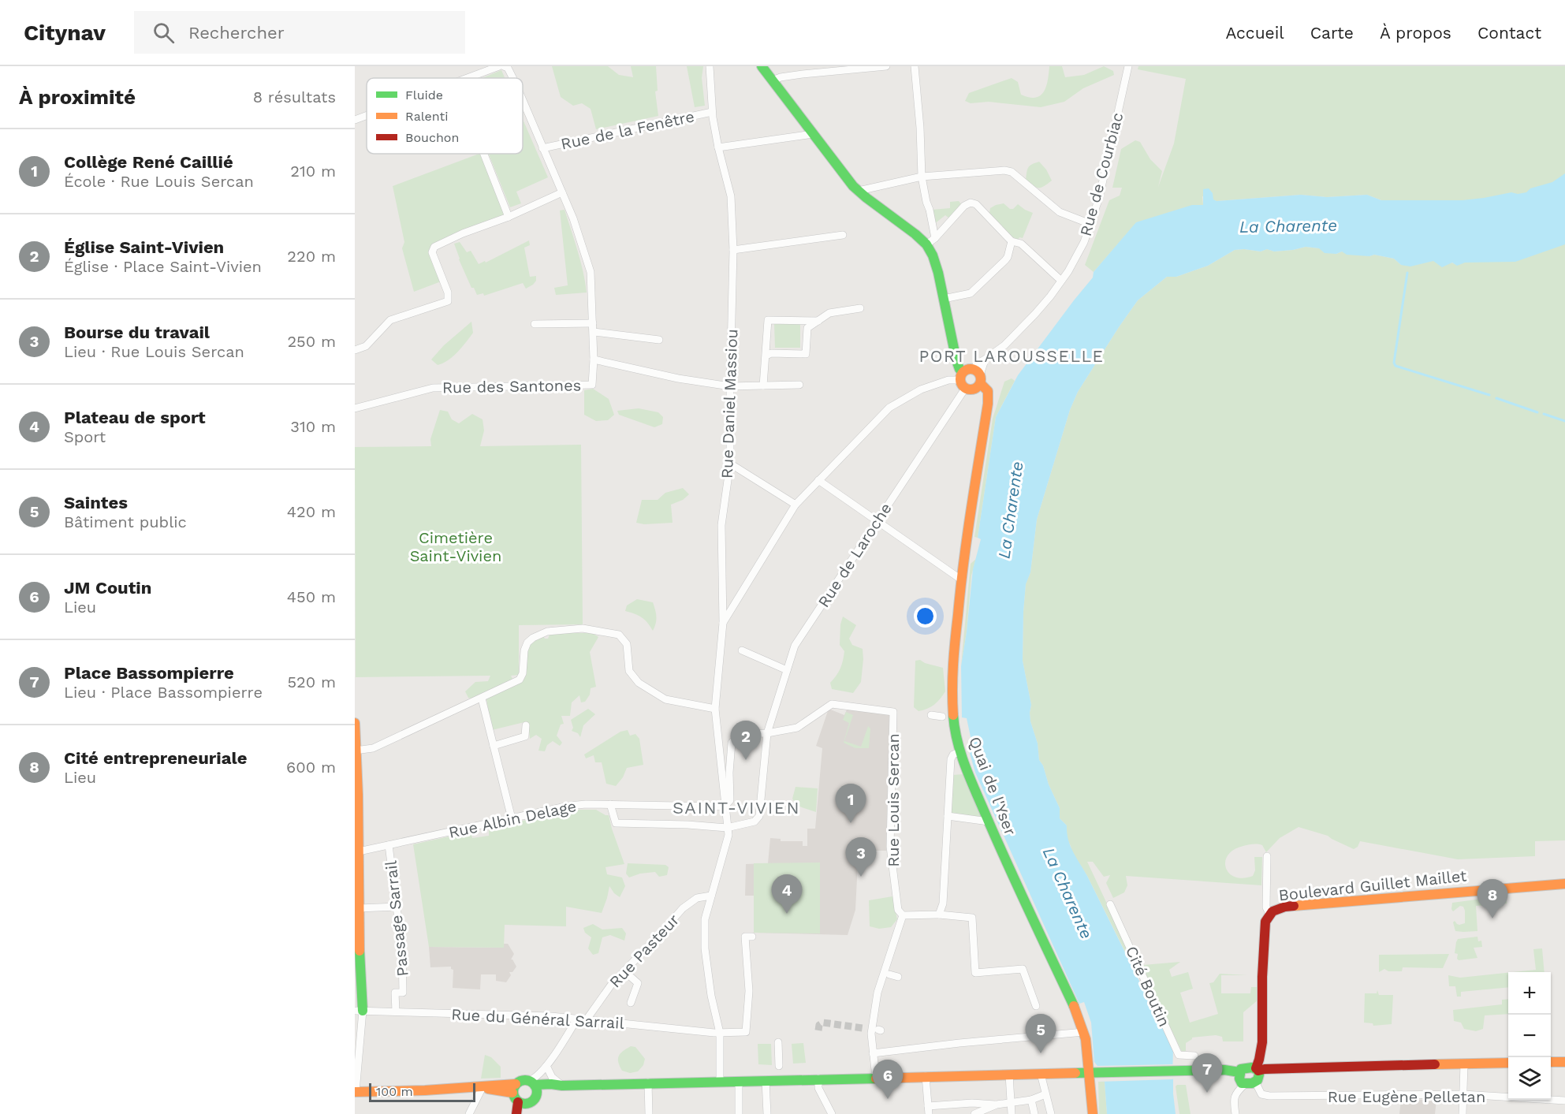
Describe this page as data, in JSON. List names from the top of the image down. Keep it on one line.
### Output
{"streets":{"street":["Rue de la Fenêtre","Rue de Courbiac","Rue des Santones","Rue Daniel Massiou","Rue de Laroche","Quai de l'Yser","Rue Louis Sercan","Rue Albin Delage","Boulevard Guillet Maillet","Passage Sarrail","Rue Pasteur","Cité Boutin","Rue du Général Sarrail","Rue Eugène Pelletan"]},"crossings":[["Rue de la Fenêtre","Rue Daniel Massiou"],["Rue de Courbiac","Quai de l'Yser"],["Rue des Santones","Rue Daniel Massiou"],["Rue Daniel Massiou","Rue de Laroche"],["Rue Daniel Massiou","Rue Albin Delage"],["Rue Daniel Massiou","Rue Pasteur"],["Rue Daniel Massiou","Rue du Général Sarrail"],["Rue de Laroche","Rue Louis Sercan"],["Rue de Laroche","Rue Albin Delage"],["Rue Albin Delage","Passage Sarrail"],["Passage Sarrail","Rue du Général Sarrail"],["Rue Pasteur","Rue du Général Sarrail"]],"districts":["PORT LAROUSSELLE","SAINT-VIVIEN"],"water":["La Charente"],"parks":["Cimetière Saint-Vivien"],"legend":["Fluide","Ralenti","Bouchon"],"scale_bar":"100 m","page":{"header":"Citynav","search":"Rechercher","nav":["Accueil","Carte","À propos","Contact"],"heading":["À proximité","8 résultats"],"list":[{"mark":"1","name":"Collège René Caillié","note":"École · Rue Louis Sercan","value":"210 m"},{"mark":"2","name":"Église Saint-Vivien","note":"Église · Place Saint-Vivien","value":"220 m"},{"mark":"3","name":"Bourse du travail","note":"Lieu · Rue Louis Sercan","value":"250 m"},{"mark":"4","name":"Plateau de sport","note":"Sport","value":"310 m"},{"mark":"5","name":"Saintes","note":"Bâtiment public","value":"420 m"},{"mark":"6","name":"JM Coutin","note":"Lieu","value":"450 m"},{"mark":"7","name":"Place Bassompierre","note":"Lieu · Place Bassompierre","value":"520 m"},{"mark":"8","name":"Cité entrepreneuriale","note":"Lieu","value":"600 m"}],"pins":["2","1","3","4","8","5","7","6"],"map_buttons":["+","−"],"scale":"100 m"}}
